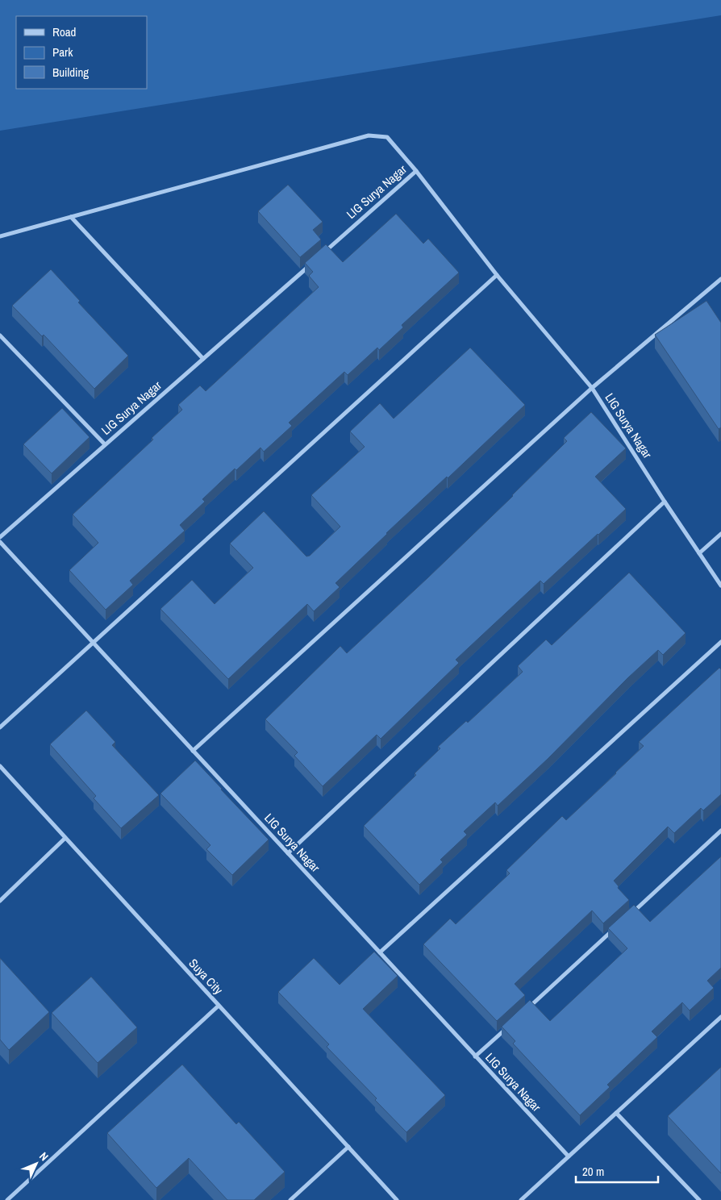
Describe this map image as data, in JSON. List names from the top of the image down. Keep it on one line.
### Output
{"streets":{"street":["LIG Surya Nagar","Suya City"]},"legend":["Road","Park","Building"],"scale_bar":"20 m","north":"top right"}
